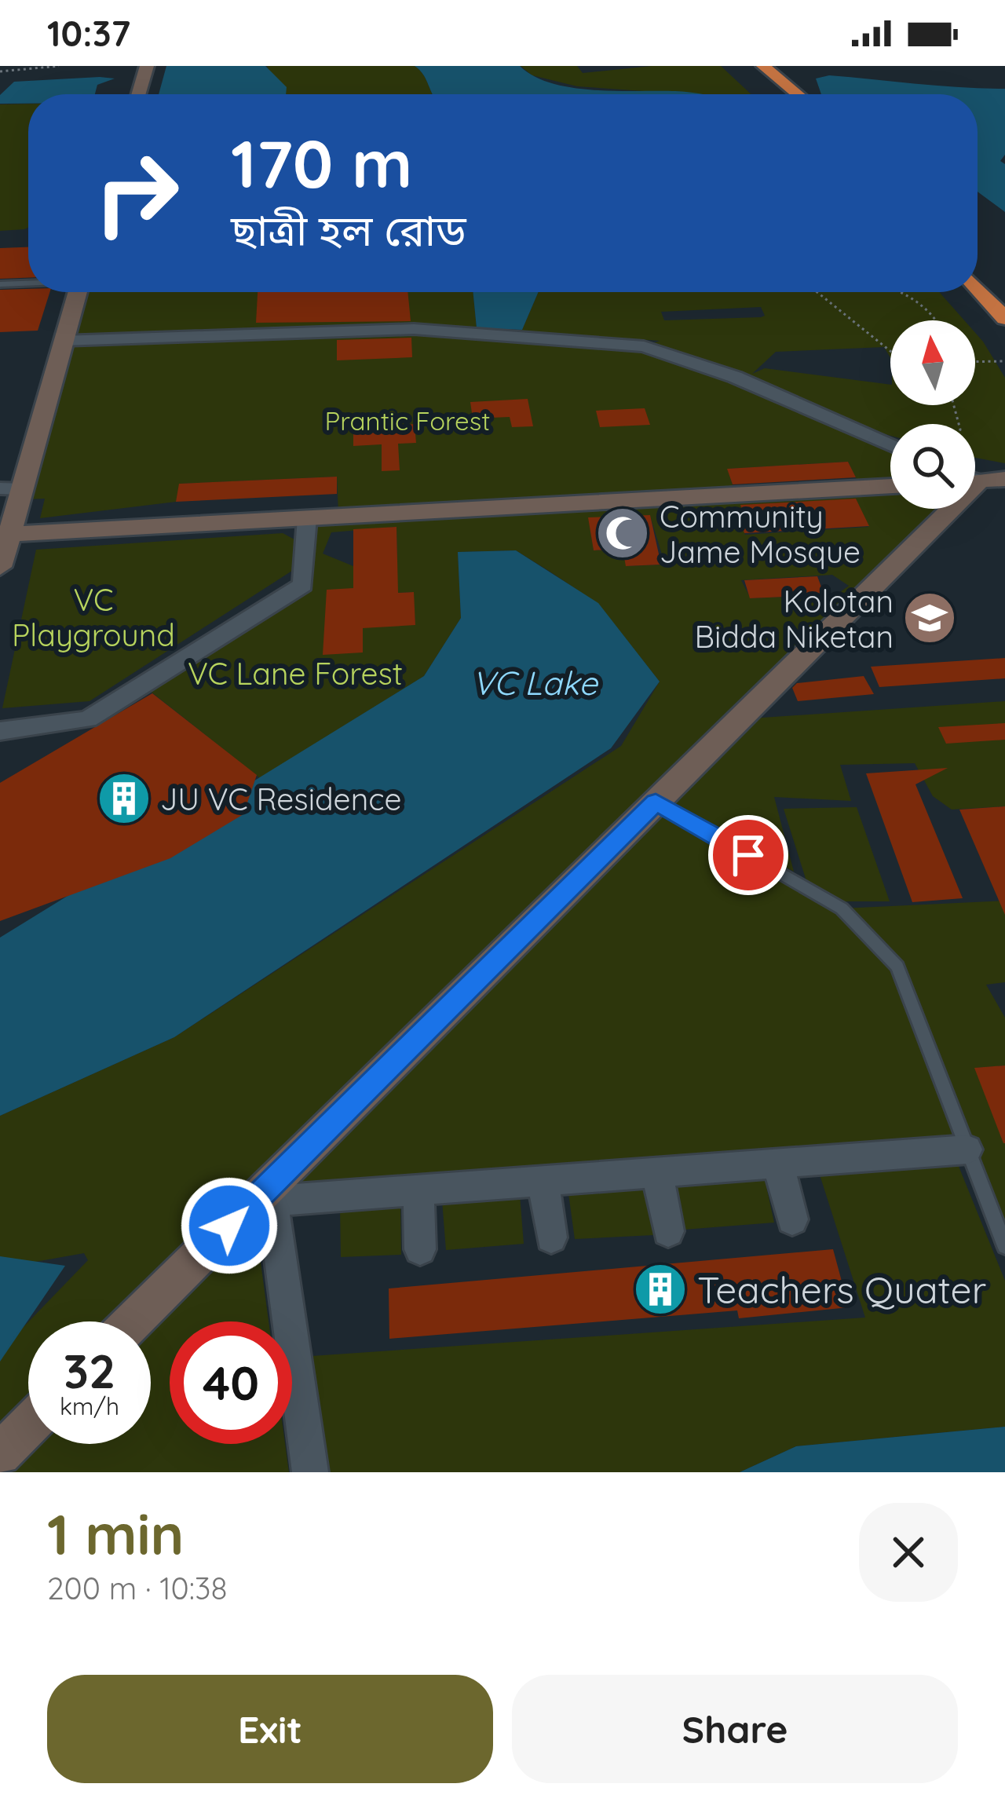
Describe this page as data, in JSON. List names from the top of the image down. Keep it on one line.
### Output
{"water":["VC Lake"],"parks":["Prantic Forest","VC Playground","VC Lane Forest"],"places":{"mosque":["Community Jame Mosque"],"school or university":["Kolotan Bidda Niketan"],"building":["JU VC Residence","Teachers Quater"]},"north":"top","page":{"status":"10:37","turn":["170 m","ছাত্রী হল রোড"],"speed":"32 km/h","limit":"40","heading":["1 min","200 m · 10:38"],"buttons":["Exit","Share"]}}
